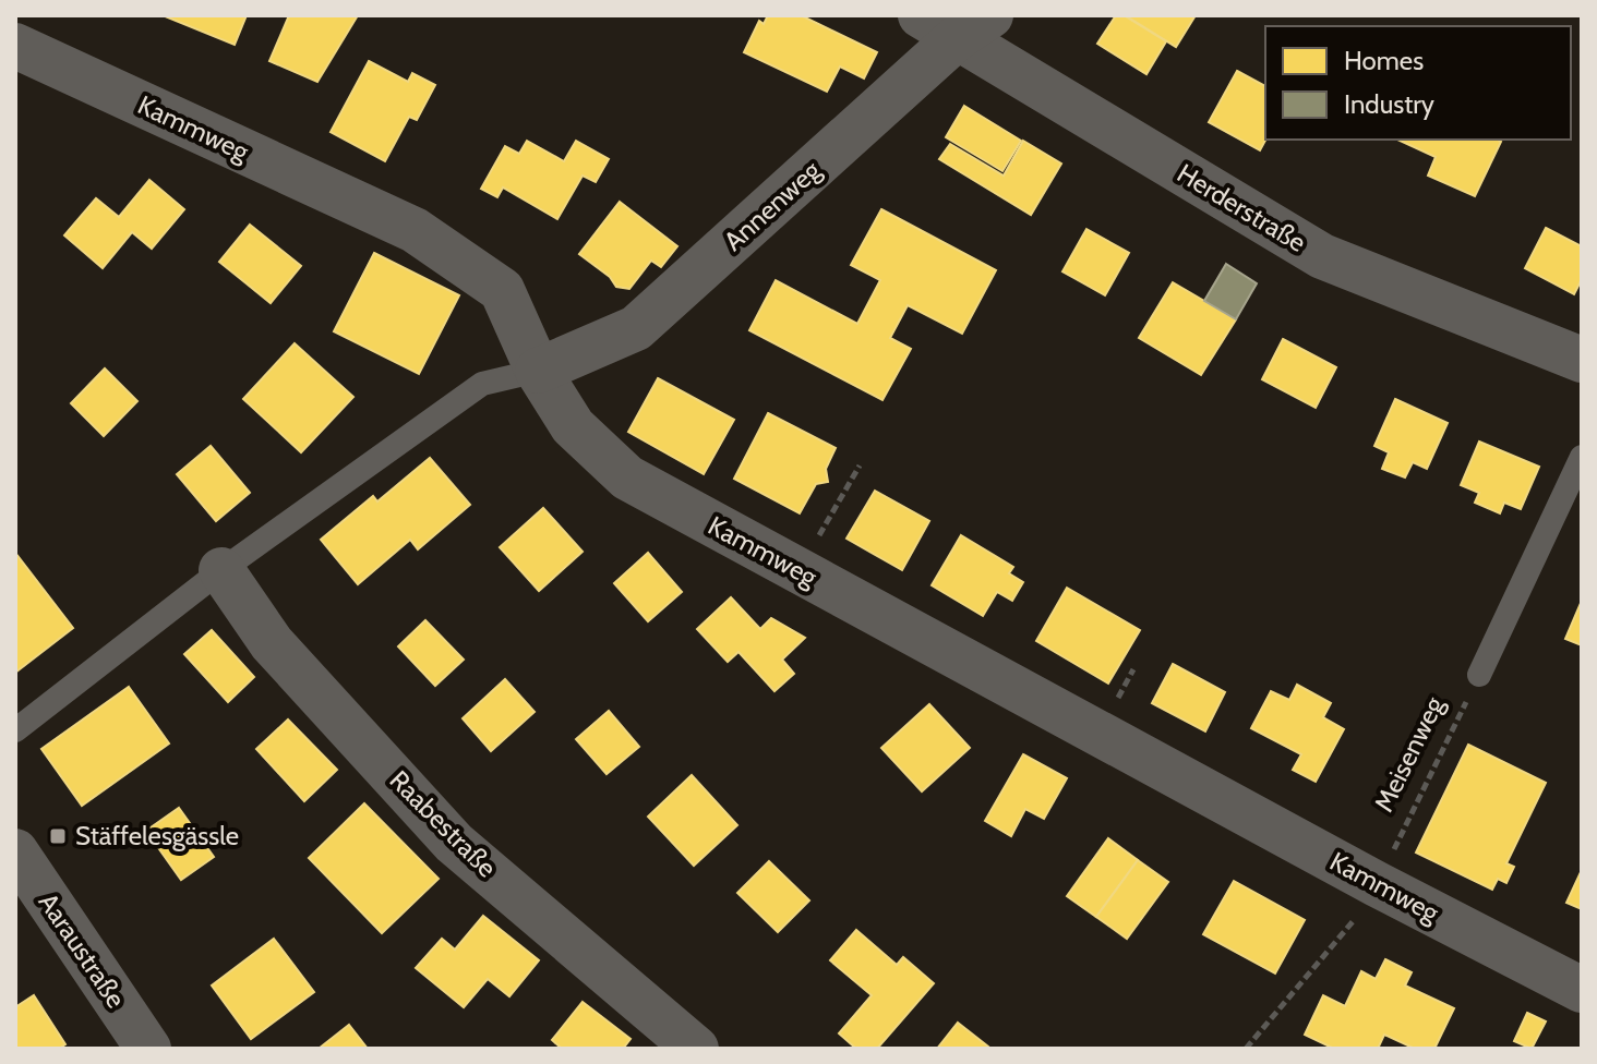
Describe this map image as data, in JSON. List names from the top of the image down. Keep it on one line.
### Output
{"streets":{"street":["Kammweg","Annenweg","Herderstraße","Raabestraße","Aaraustraße"],"path":["Meisenweg"]},"crossings":[["Kammweg","Annenweg"],["Kammweg","Meisenweg"],["Annenweg","Herderstraße"]],"places":{"transit":["Stäffelesgässle"]},"legend":["Homes","Industry"]}
